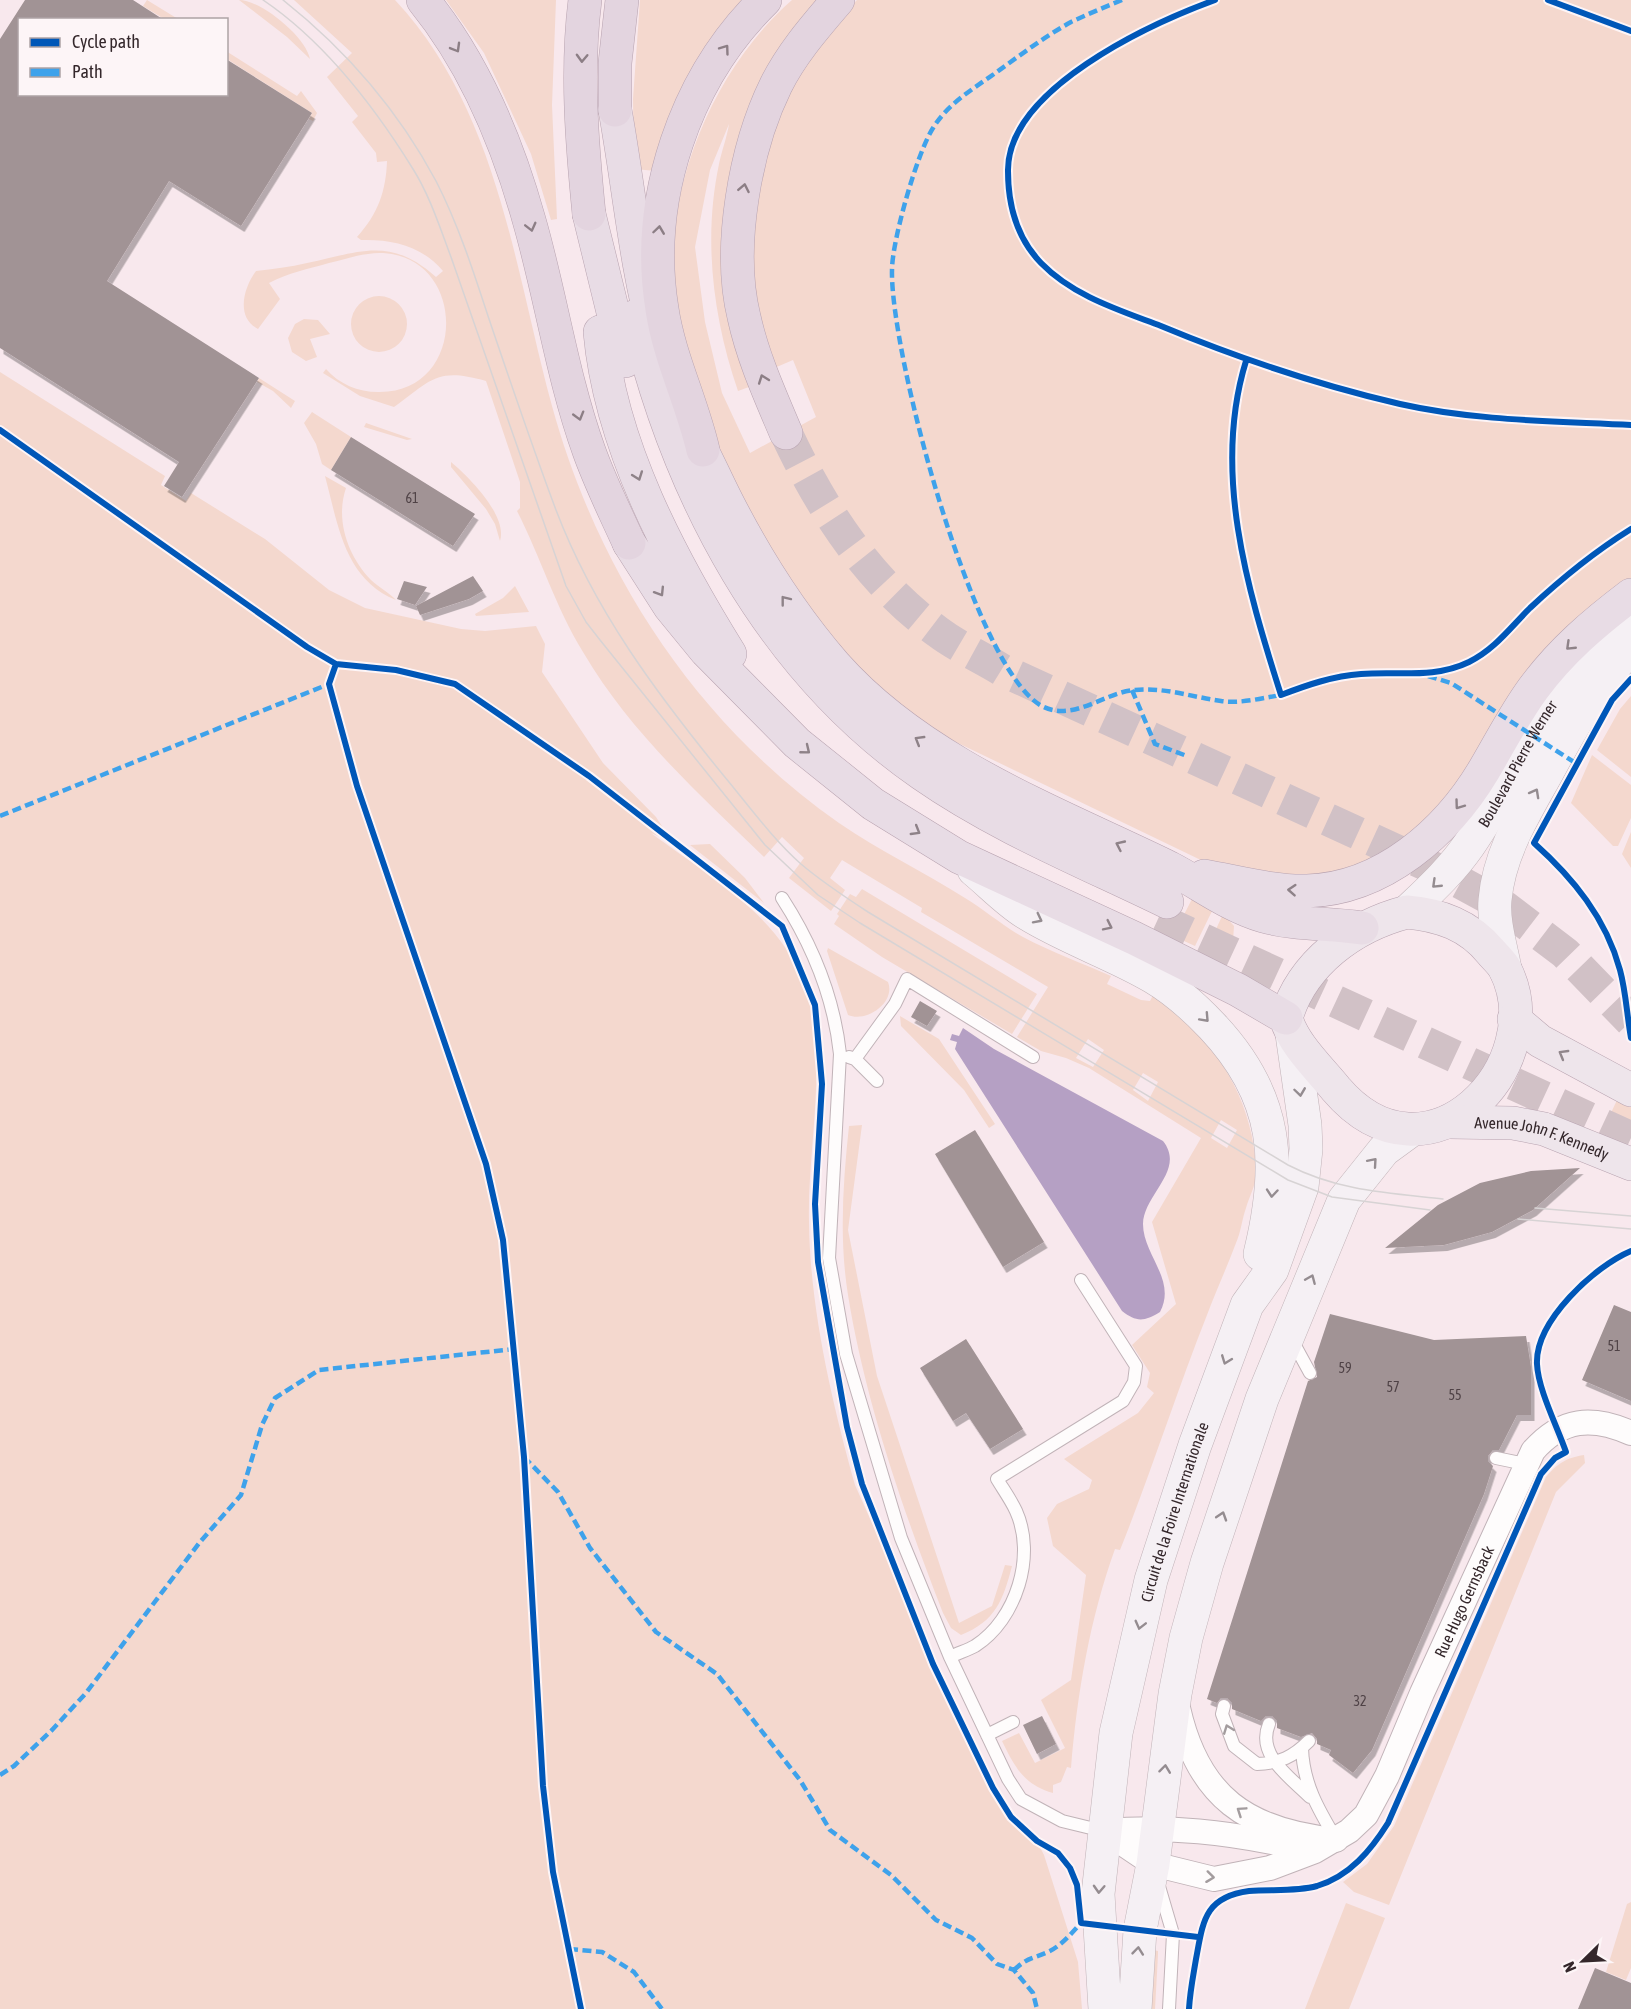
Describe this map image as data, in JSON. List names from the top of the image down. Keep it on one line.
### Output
{"streets":{"main road":["Boulevard Pierre Werner","Avenue John F. Kennedy","Circuit de la Foire Internationale"],"street":["Rue Hugo Gernsback"]},"crossings":[["Circuit de la Foire Internationale","Rue Hugo Gernsback"]],"house_numbers":["61","51","59","57","55","32"],"legend":["Cycle path","Path"],"north":"bottom left"}
